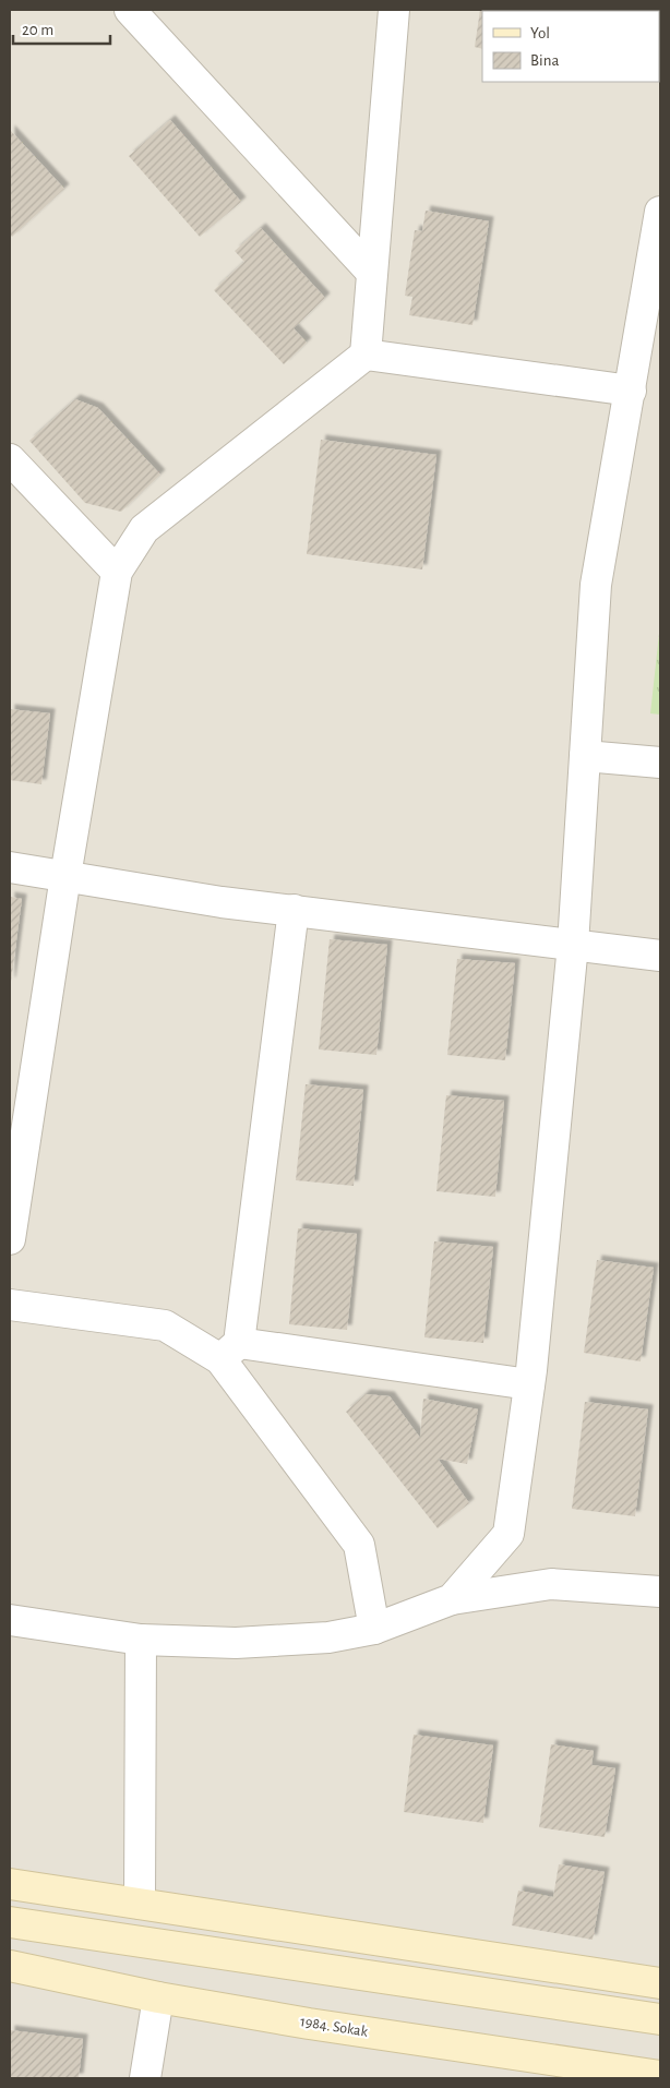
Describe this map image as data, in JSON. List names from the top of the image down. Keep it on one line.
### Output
{"streets":{"main road":["1984. Sokak"]},"legend":["Yol","Bina"],"scale_bar":"20 m"}
